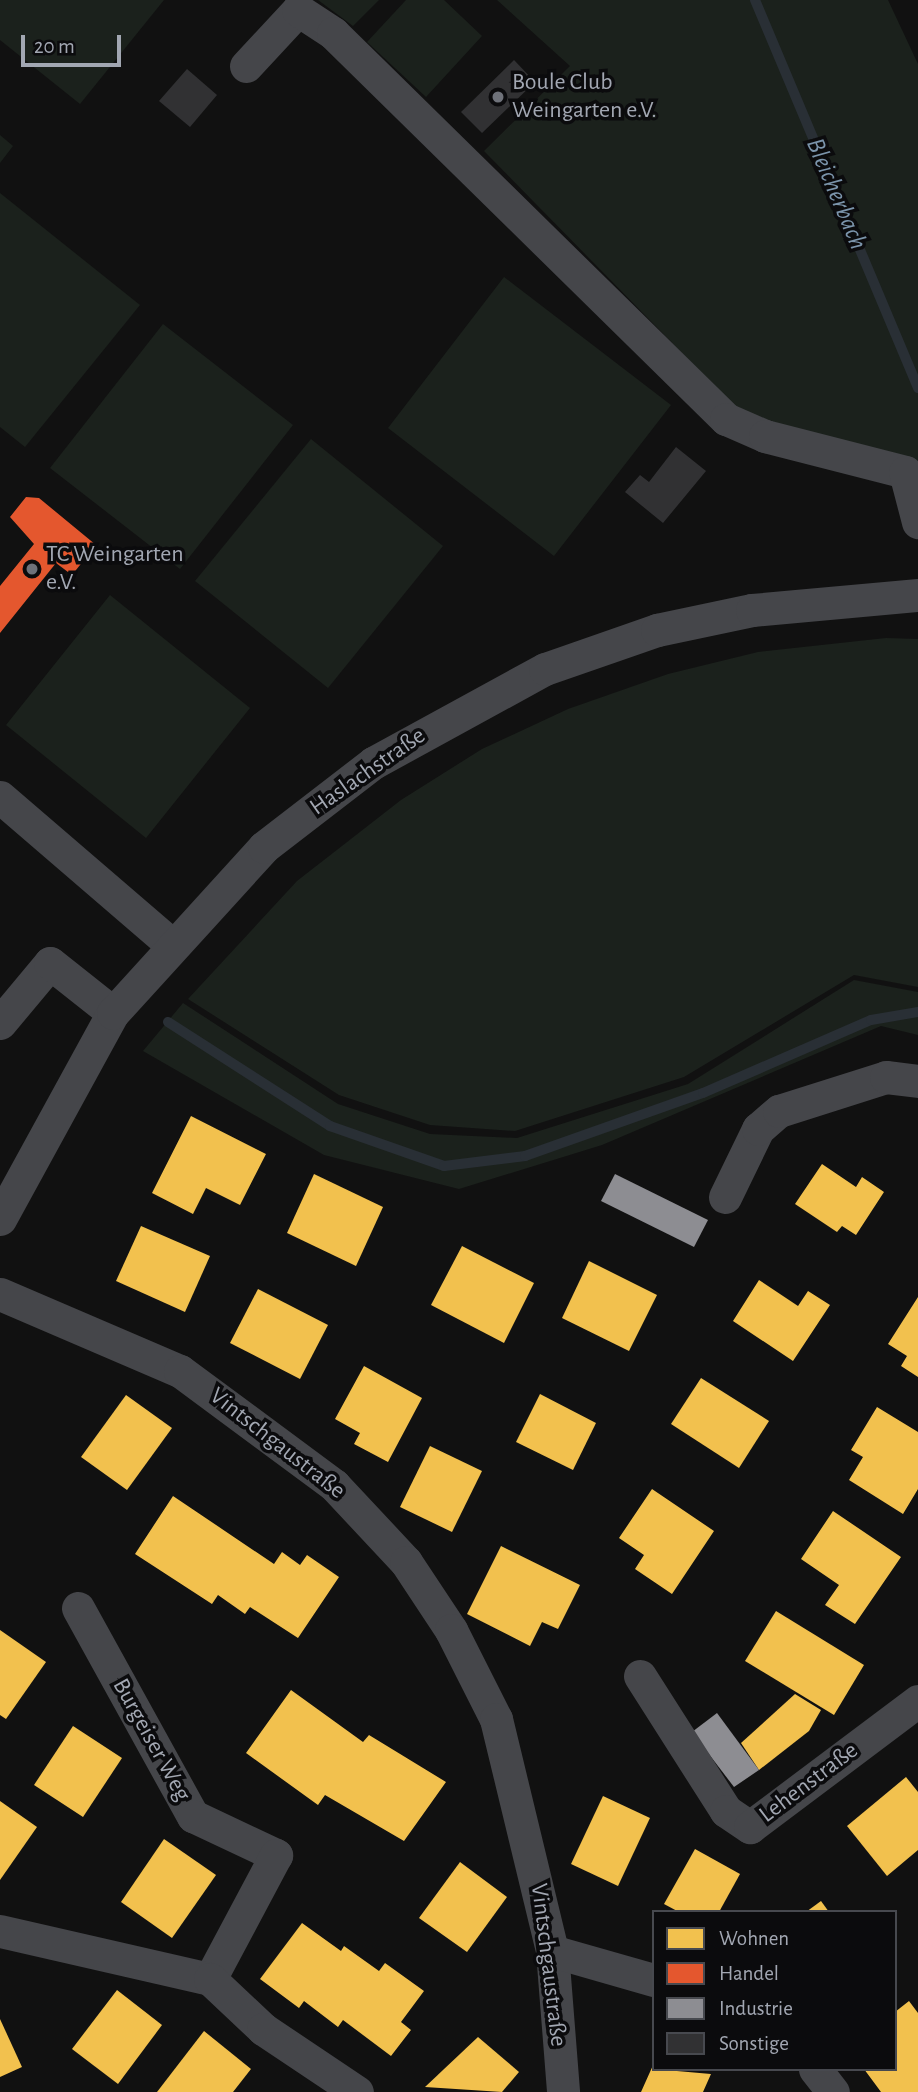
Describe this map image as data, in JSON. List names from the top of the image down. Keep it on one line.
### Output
{"streets":{"street":["Haslachstraße","Vintschgaustraße","Burgeiser Weg","Lehenstraße"]},"water":["Bleicherbach"],"places":["Boule Club Weingarten e.V.","TC Weingarten e.V."],"legend":["Wohnen","Handel","Industrie","Sonstige"],"scale_bar":"20 m"}
